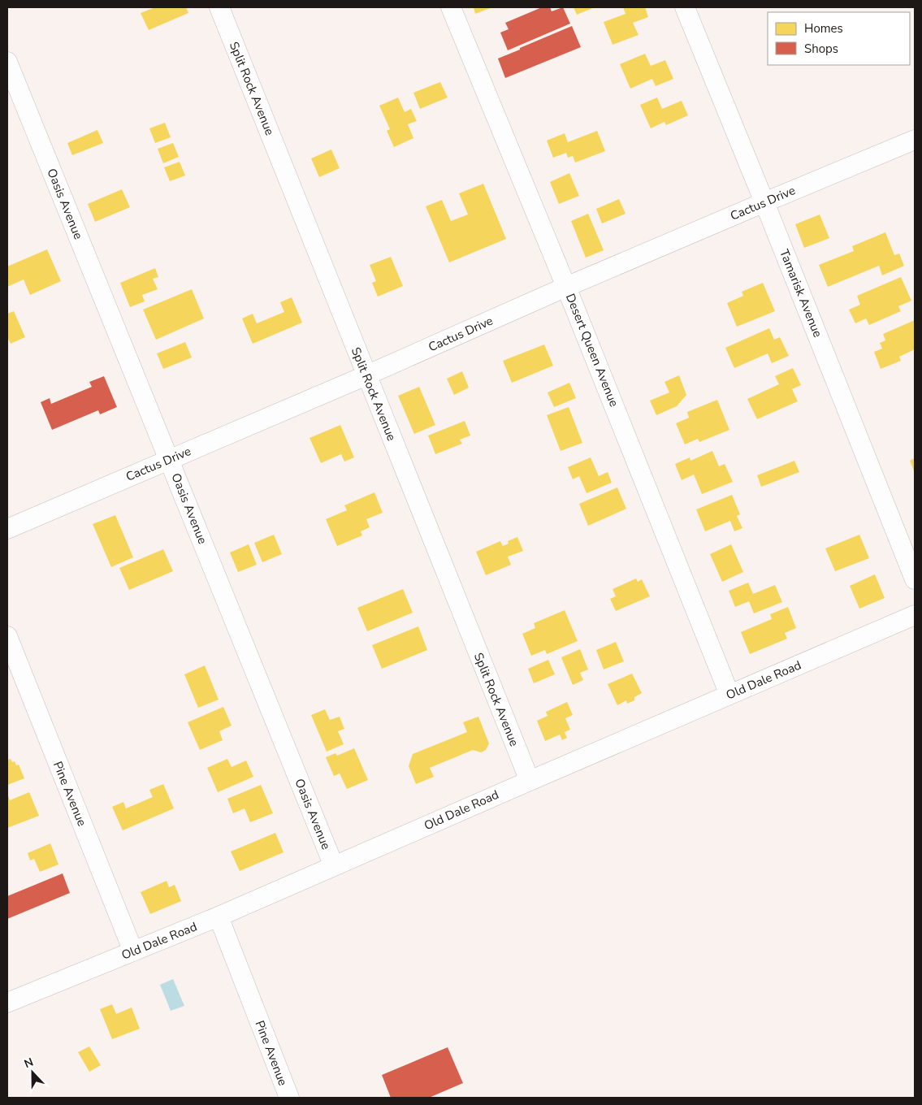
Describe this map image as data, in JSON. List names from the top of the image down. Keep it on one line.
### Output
{"streets":{"street":["Split Rock Avenue","Cactus Drive","Oasis Avenue","Tamarisk Avenue","Desert Queen Avenue","Old Dale Road","Pine Avenue"]},"crossings":[["Split Rock Avenue","Cactus Drive"],["Split Rock Avenue","Old Dale Road"],["Cactus Drive","Oasis Avenue"],["Cactus Drive","Tamarisk Avenue"],["Cactus Drive","Desert Queen Avenue"],["Oasis Avenue","Old Dale Road"],["Desert Queen Avenue","Old Dale Road"],["Old Dale Road","Pine Avenue"]],"legend":["Homes","Shops"],"north":"top"}
